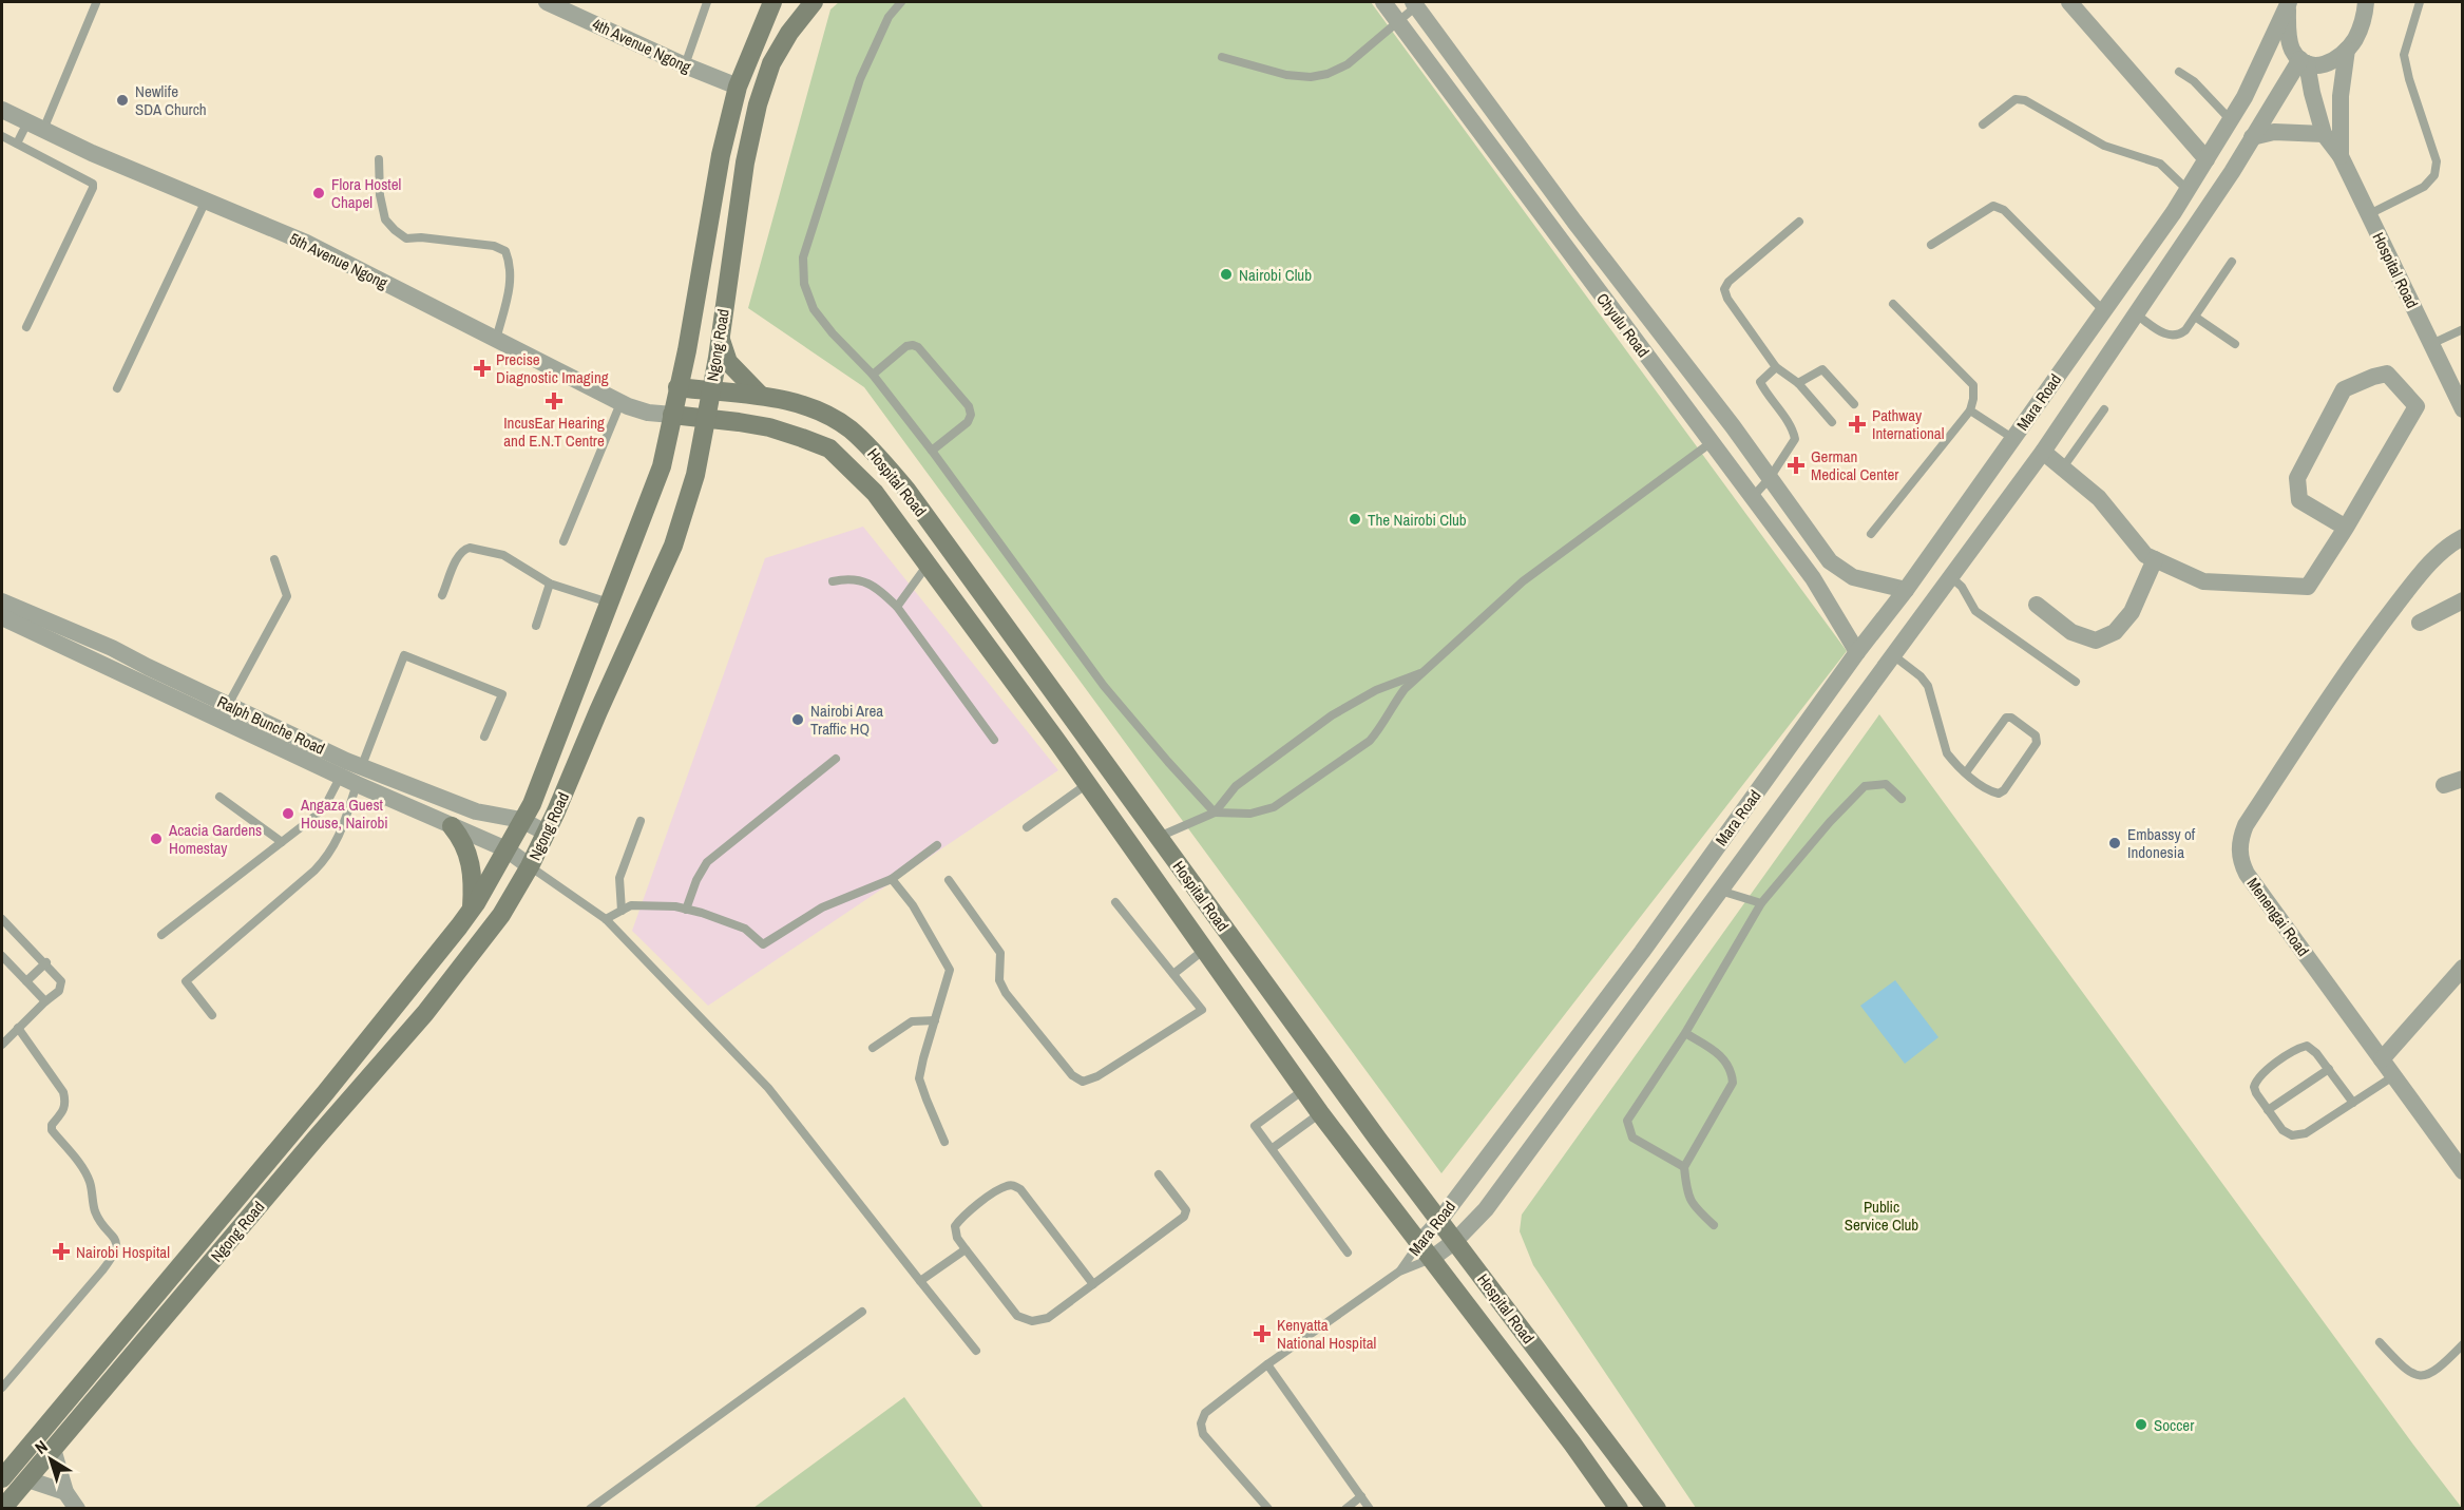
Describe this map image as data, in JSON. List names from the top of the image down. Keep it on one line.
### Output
{"streets":{"main road":["Hospital Road","Ngong Road"],"street":["4th Avenue Ngong","5th Avenue Ngong","Chyulu Road","Mara Road","Ralph Bunche Road","Menengai Road"]},"crossings":[["4th Avenue Ngong","Ngong Road"],["5th Avenue Ngong","Hospital Road"],["5th Avenue Ngong","Ngong Road"],["Hospital Road","Ngong Road"],["Hospital Road","Mara Road"],["Chyulu Road","Mara Road"],["Ngong Road","Ralph Bunche Road"]],"parks":["Public Service Club"],"places":{"other":["Newlife SDA Church","Flora Hostel Chapel","Nairobi Club","The Nairobi Club","Nairobi Area Traffic HQ","Angaza Guest House, Nairobi","Acacia Gardens Homestay","Embassy of Indonesia","Soccer"],"health":["Precise Diagnostic Imaging","IncusEar Hearing and E.N.T Centre","Pathway International","German Medical Center","Nairobi Hospital","Kenyatta National Hospital"]},"north":"top left"}
